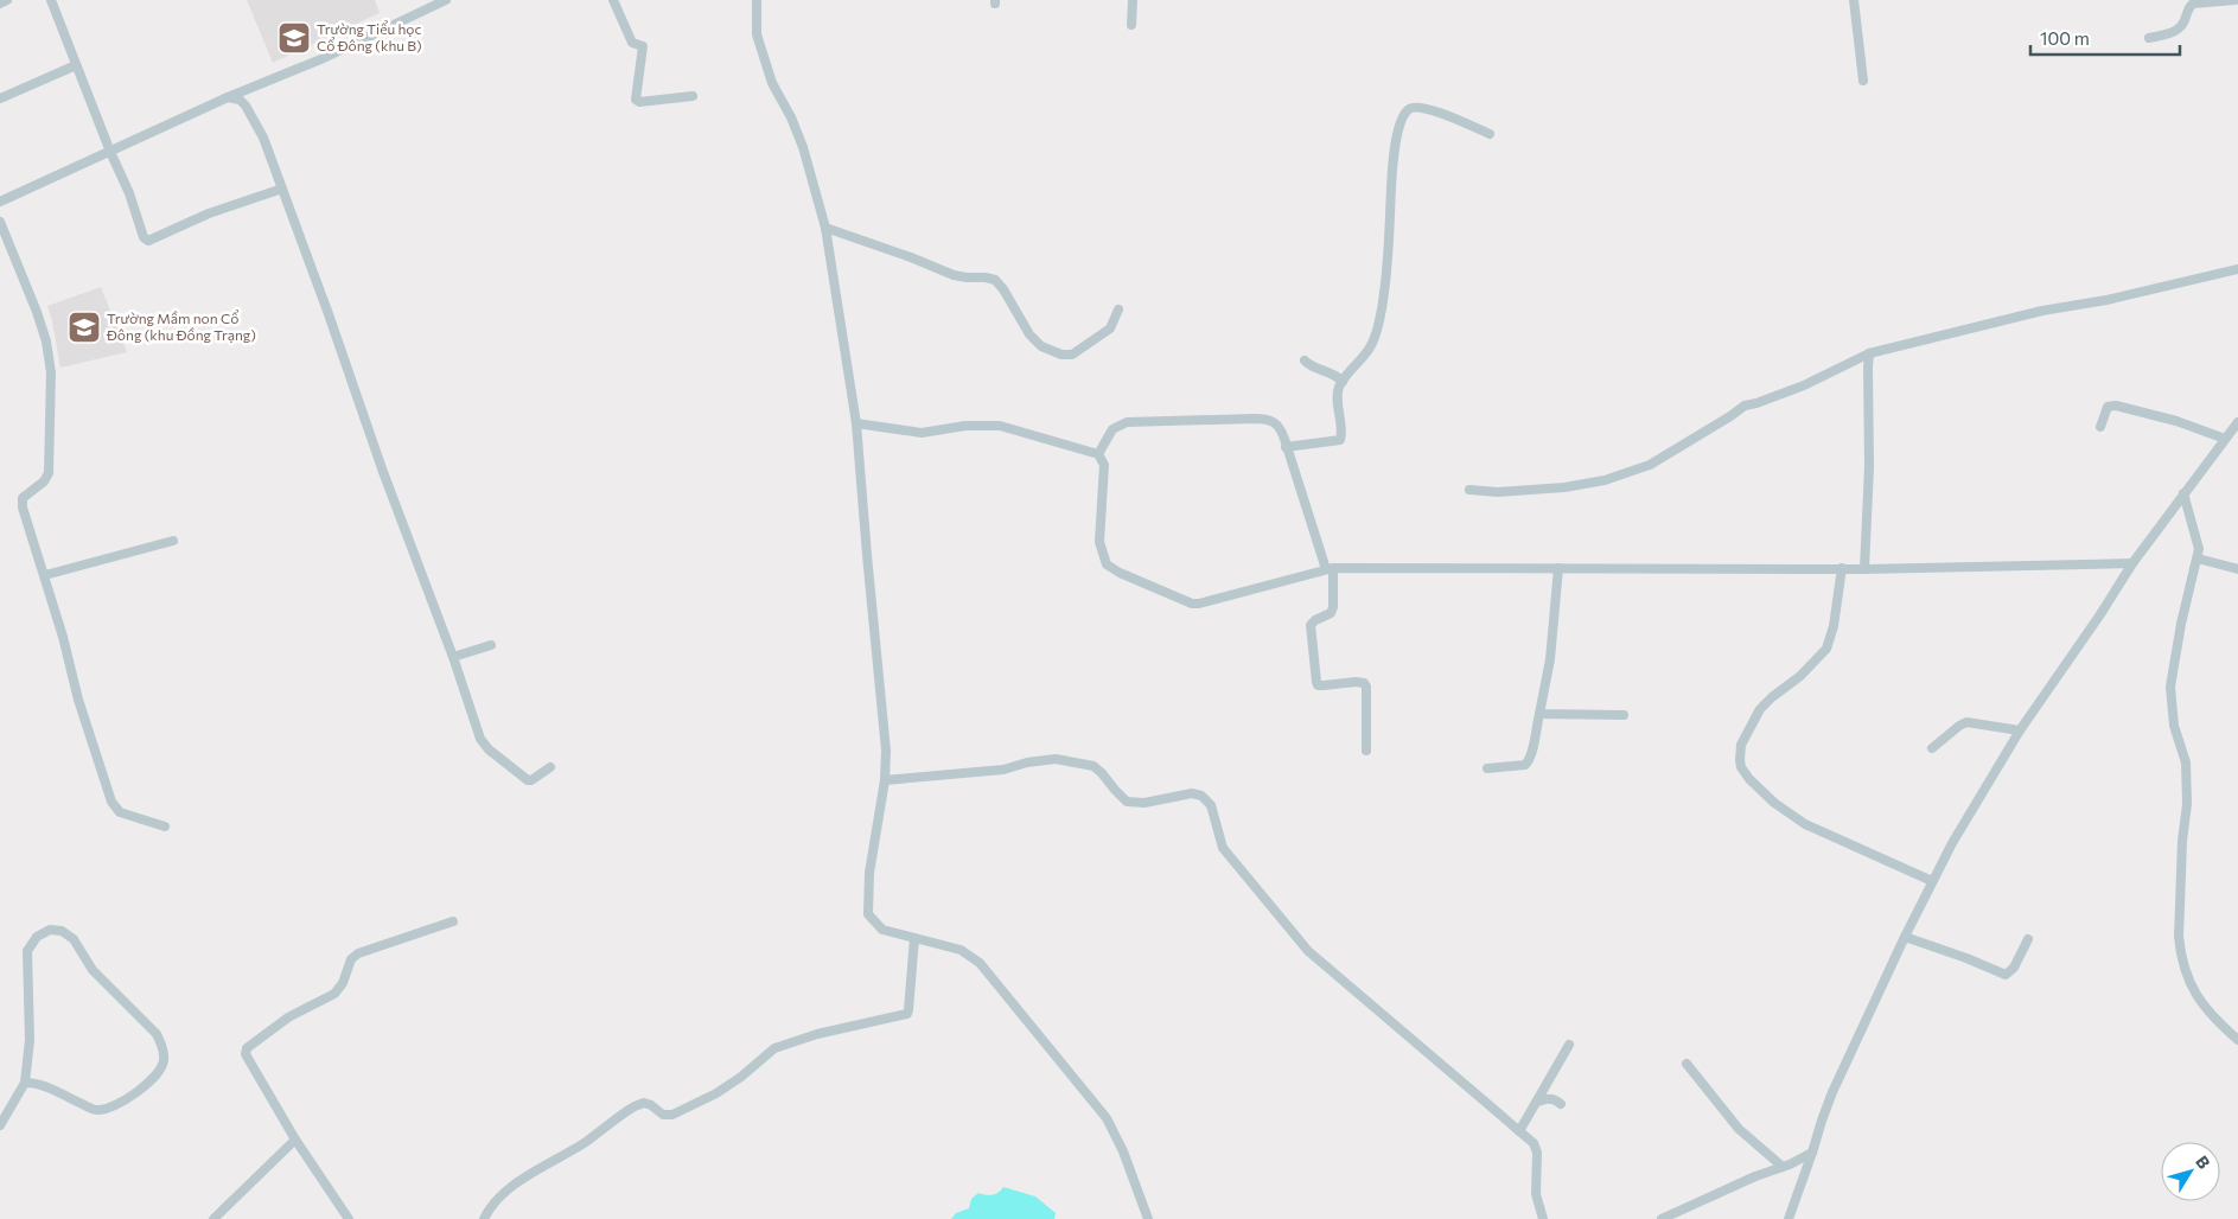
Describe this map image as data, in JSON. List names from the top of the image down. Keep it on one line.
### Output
{"places":{"school or university":["Trường Tiểu học Cổ Đông (khu B)","Trường Mầm non Cổ Đông (khu Đồng Trạng)"]},"scale_bar":"100 m","north":"top right"}
